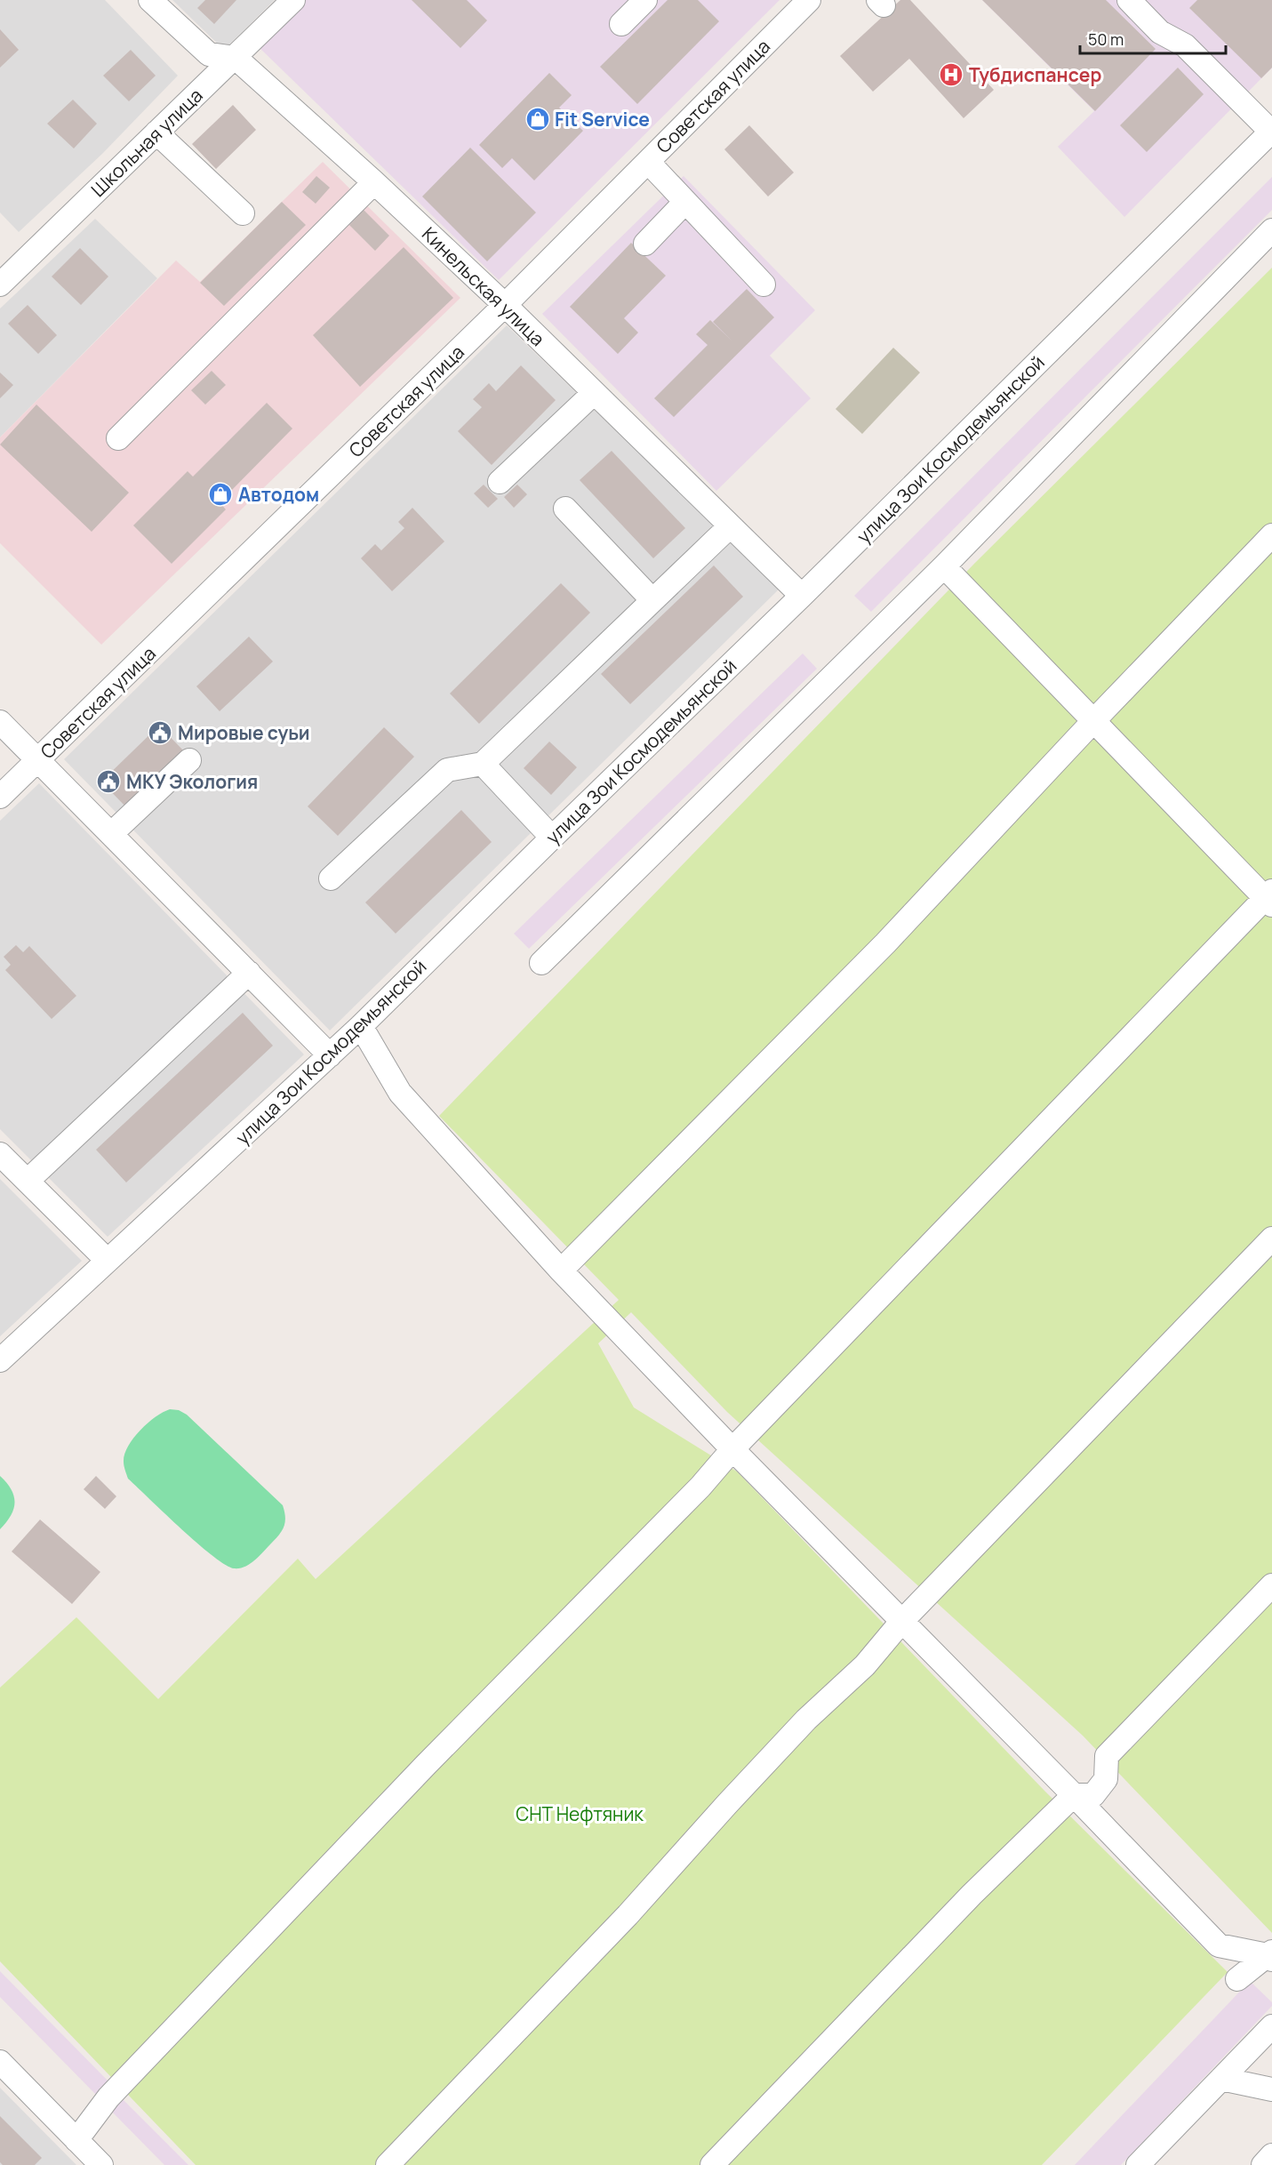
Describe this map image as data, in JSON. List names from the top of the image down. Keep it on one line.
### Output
{"streets":{"street":["Советская улица","Школьная улица","Кинельская улица","улица Зои Космодемьянской"]},"crossings":[["Советская улица","Кинельская улица"],["Школьная улица","Кинельская улица"],["Кинельская улица","улица Зои Космодемьянской"]],"parks":["СНТ Нефтяник"],"places":{"hospital":["Тубдиспансер"],"shop":["Fit Service","Автодом"],"public building":["Мировые суьи","МКУ Экология"]},"scale_bar":"50 m"}
